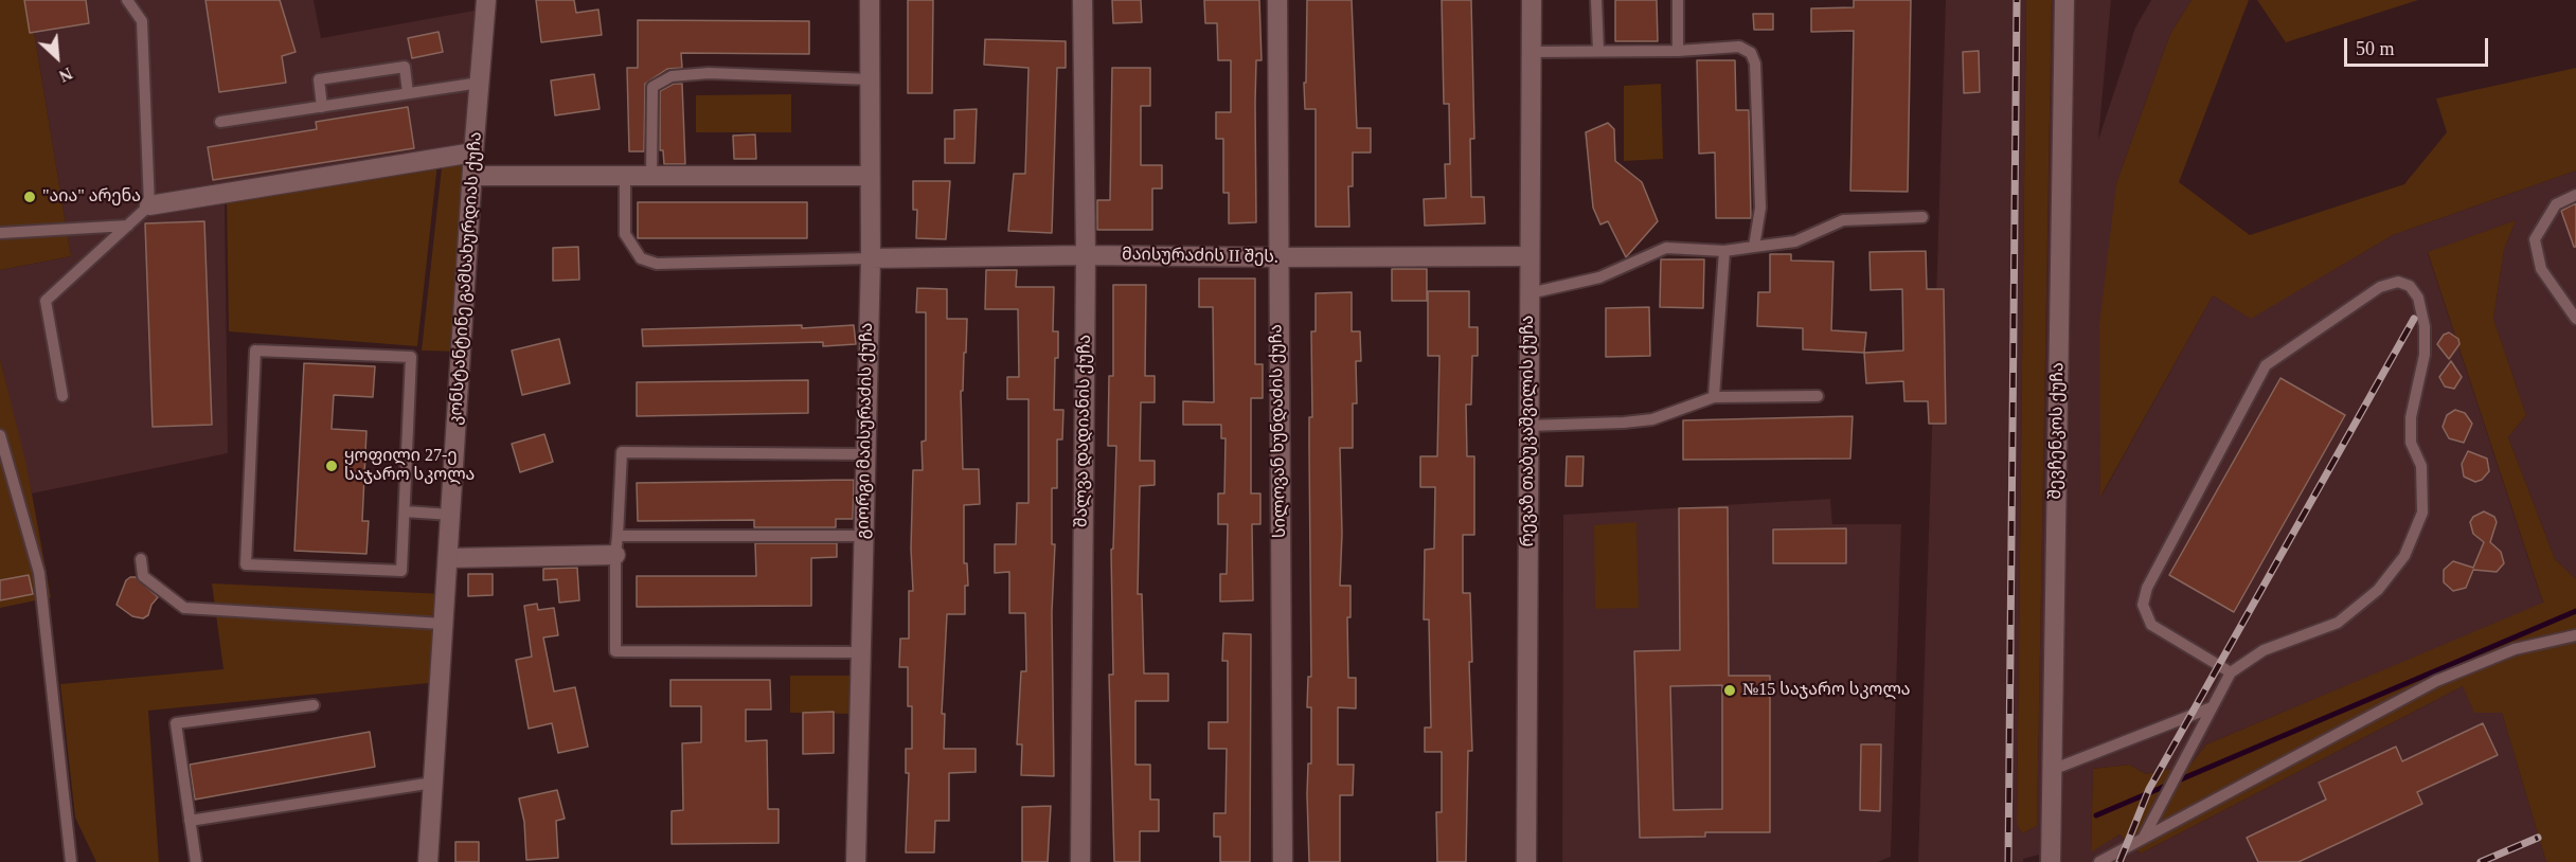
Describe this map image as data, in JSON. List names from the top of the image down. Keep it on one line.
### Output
{"streets":{"street":["მაისურაძის II შეს.","კონსტანტინე გამსახურდიას ქუჩა","გიორგი მაისურაძის ქუჩა","შალვა დადიანის ქუჩა","სილოვან ხუნდაძის ქუჩა","რევაზ თაბუკაშვილის ქუჩა","შევჩენკოს ქუჩა"]},"crossings":[["მაისურაძის II შეს.","გიორგი მაისურაძის ქუჩა"],["მაისურაძის II შეს.","შალვა დადიანის ქუჩა"],["მაისურაძის II შეს.","სილოვან ხუნდაძის ქუჩა"],["მაისურაძის II შეს.","რევაზ თაბუკაშვილის ქუჩა"]],"places":["\"აია\" არენა","ყოფილი 27-ე საჯარო სკოლა","№15 საჯარო სკოლა"],"scale_bar":"50 m","north":"bottom right"}
